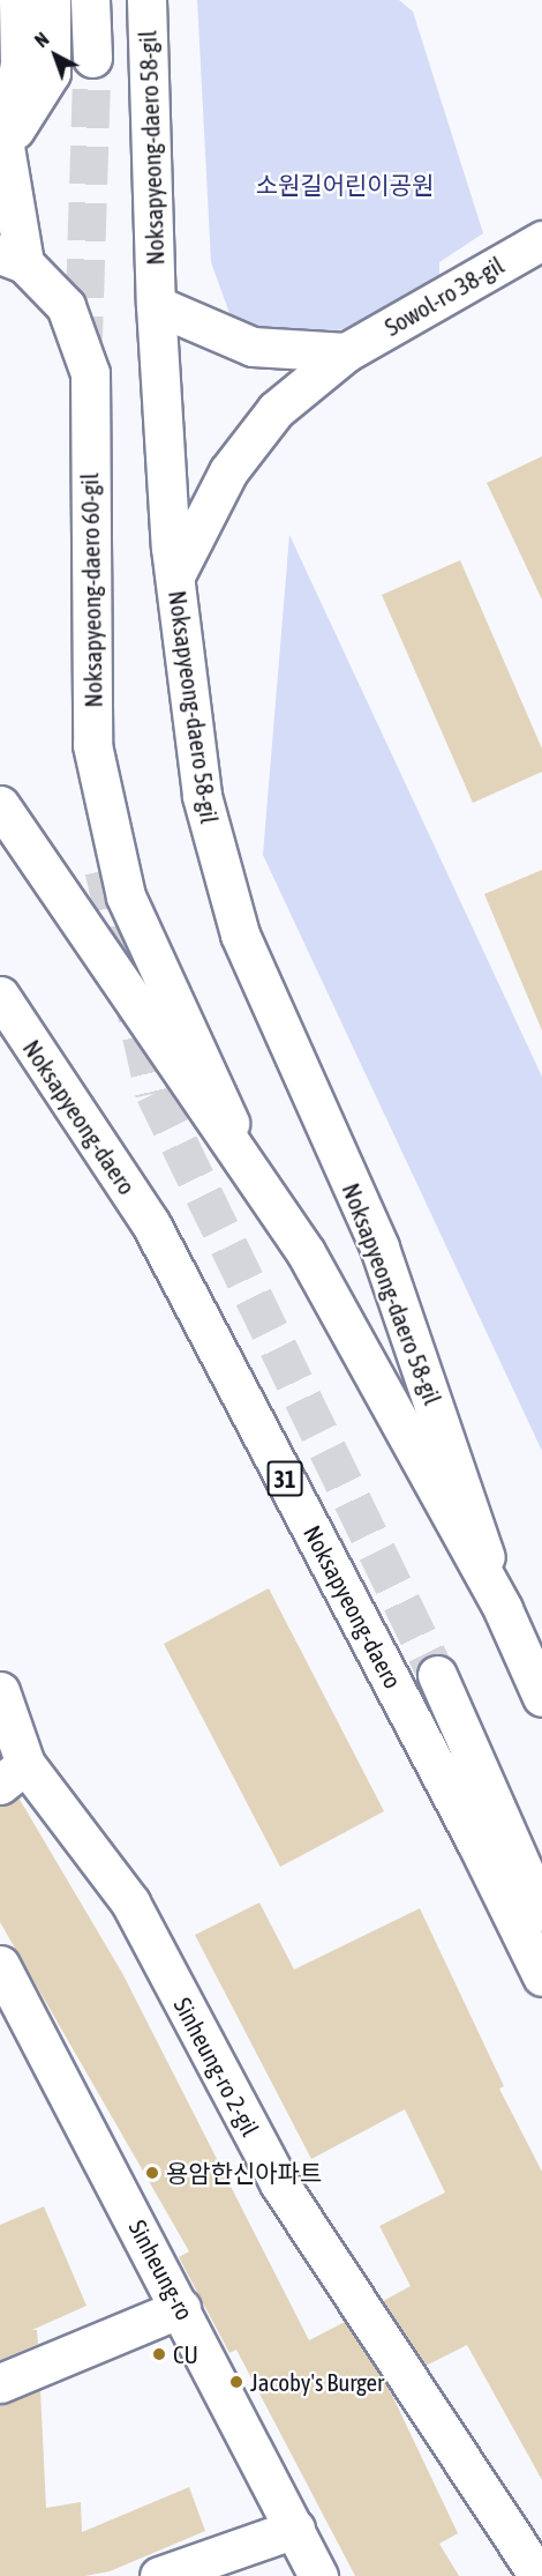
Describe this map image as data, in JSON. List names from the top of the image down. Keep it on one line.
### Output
{"streets":{"main road":["Noksapyeong-daero 58-gil","Sowol-ro 38-gil","Noksapyeong-daero 60-gil","Noksapyeong-daero","31","Sinheung-ro 2-gil","Sinheung-ro"]},"crossings":[["Noksapyeong-daero 58-gil","Sowol-ro 38-gil"]],"parks":["소원길어린이공원"],"places":["용암한신아파트","CU","Jacoby's Burger"],"north":"top left"}
